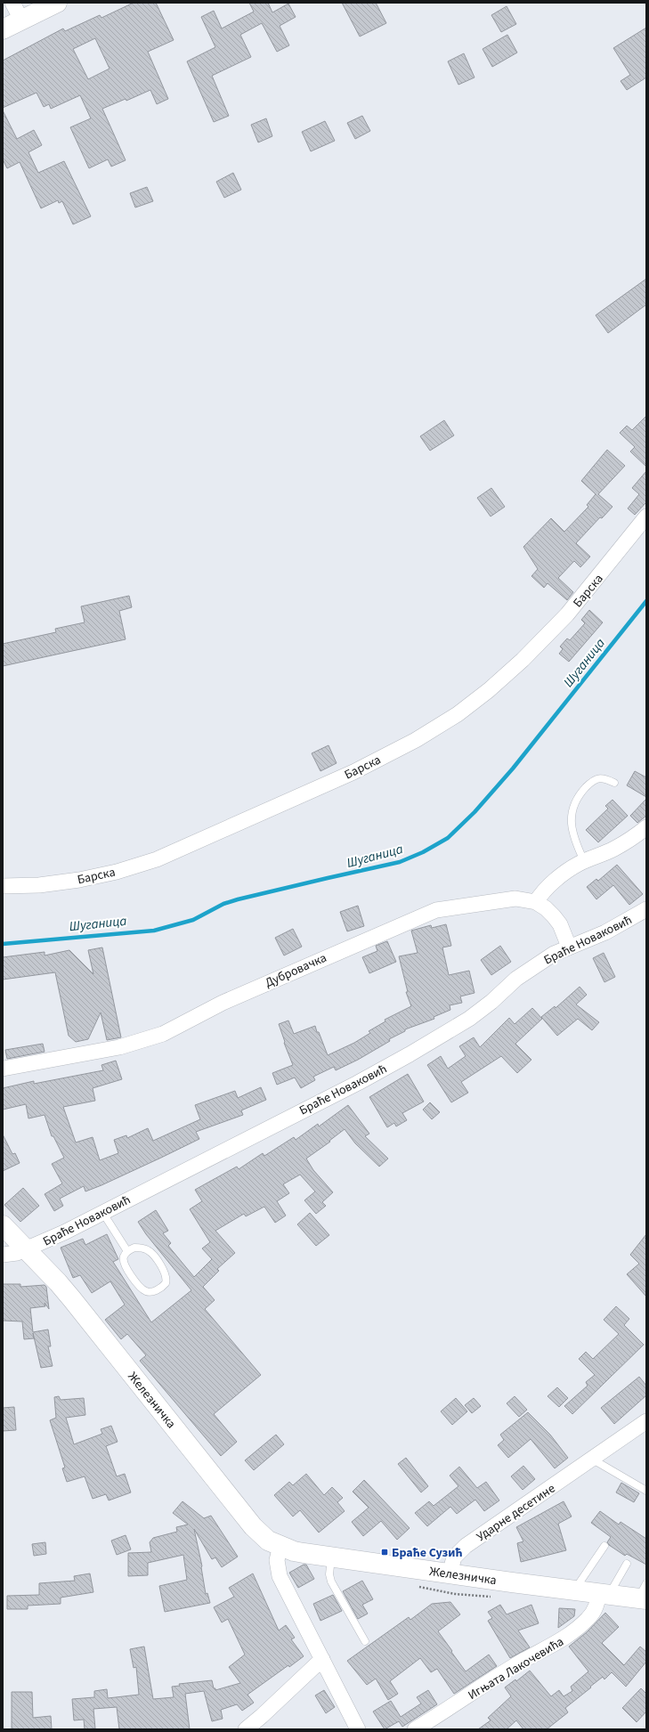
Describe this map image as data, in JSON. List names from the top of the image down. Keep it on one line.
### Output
{"streets":{"main road":["Железничка"],"street":["Барска","Браће Новаковић","Дубровачка","Ударне десетине","Игњата Лакочевића"]},"crossings":[["Браће Новаковић","Дубровачка"],["Браће Новаковић","Железничка"],["Железничка","Ударне десетине"],["Железничка","Игњата Лакочевића"]],"water":["Шуганица"],"places":{"transit":["Браће Сузић"]}}
